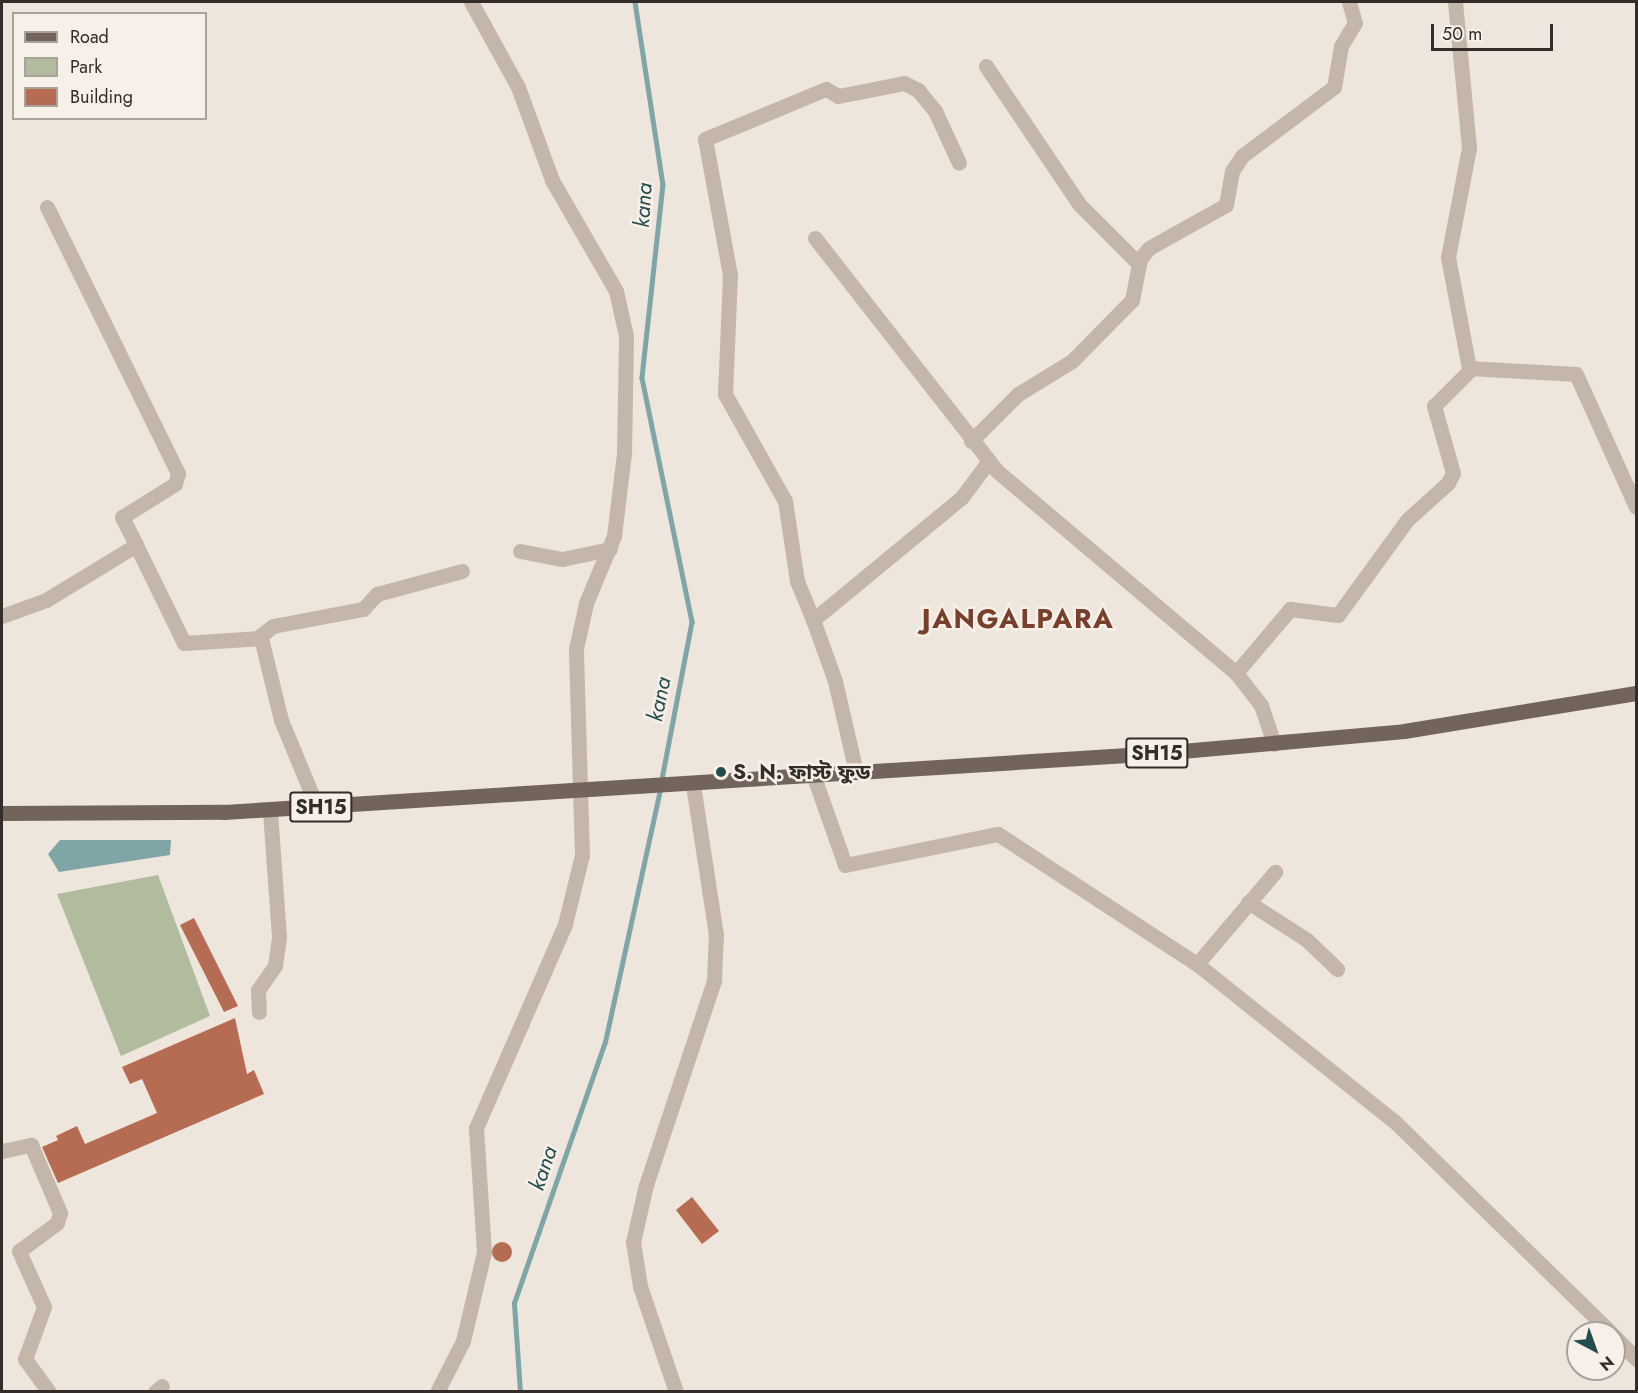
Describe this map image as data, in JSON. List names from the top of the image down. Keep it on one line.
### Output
{"streets":{"main road":["SH15"]},"districts":["JANGALPARA"],"water":["kana"],"places":["S. N. ফাস্ট ফুড"],"legend":["Road","Park","Building"],"scale_bar":"50 m","north":"bottom right"}
